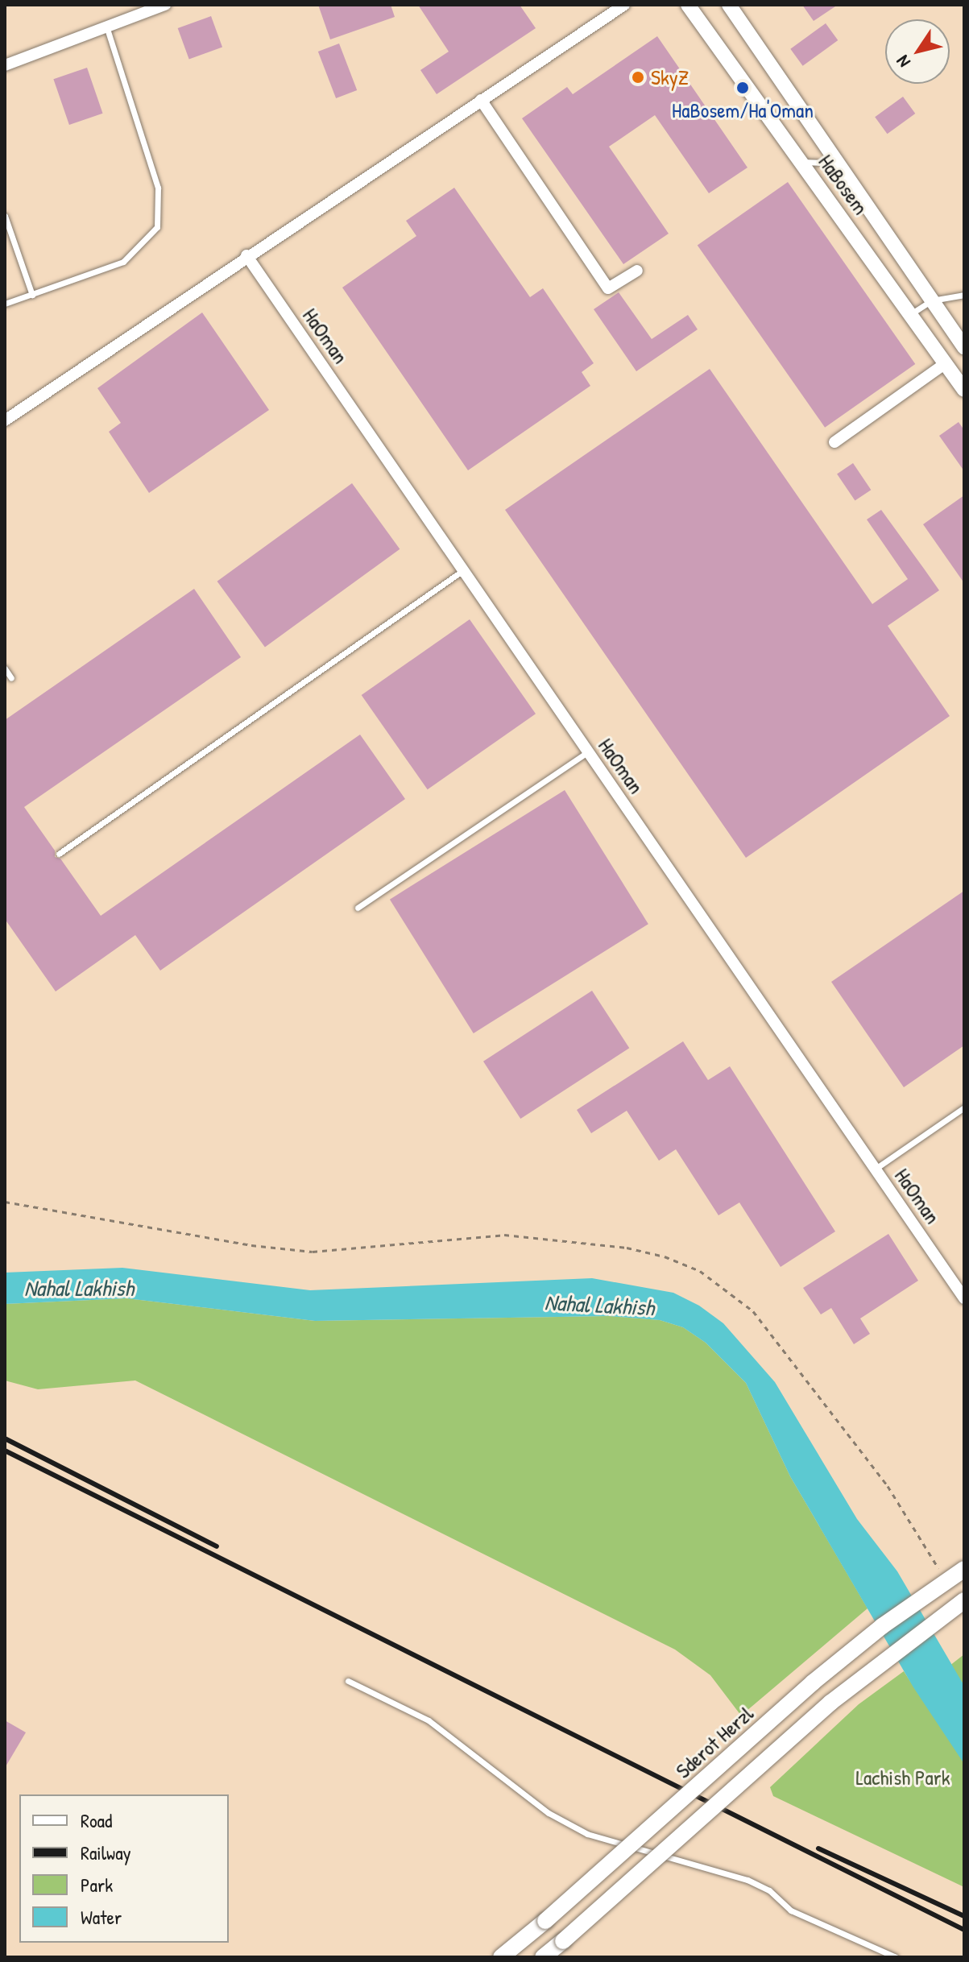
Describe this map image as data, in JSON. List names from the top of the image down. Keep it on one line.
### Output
{"streets":{"main road":["Sderot Herzl"],"street":["HaBosem","HaOman"]},"water":["Nahal Lakhish"],"parks":["Lachish Park"],"places":["SkyZ","HaBosem/Ha'Oman"],"legend":["Road","Railway","Park","Water"],"north":"bottom left"}
